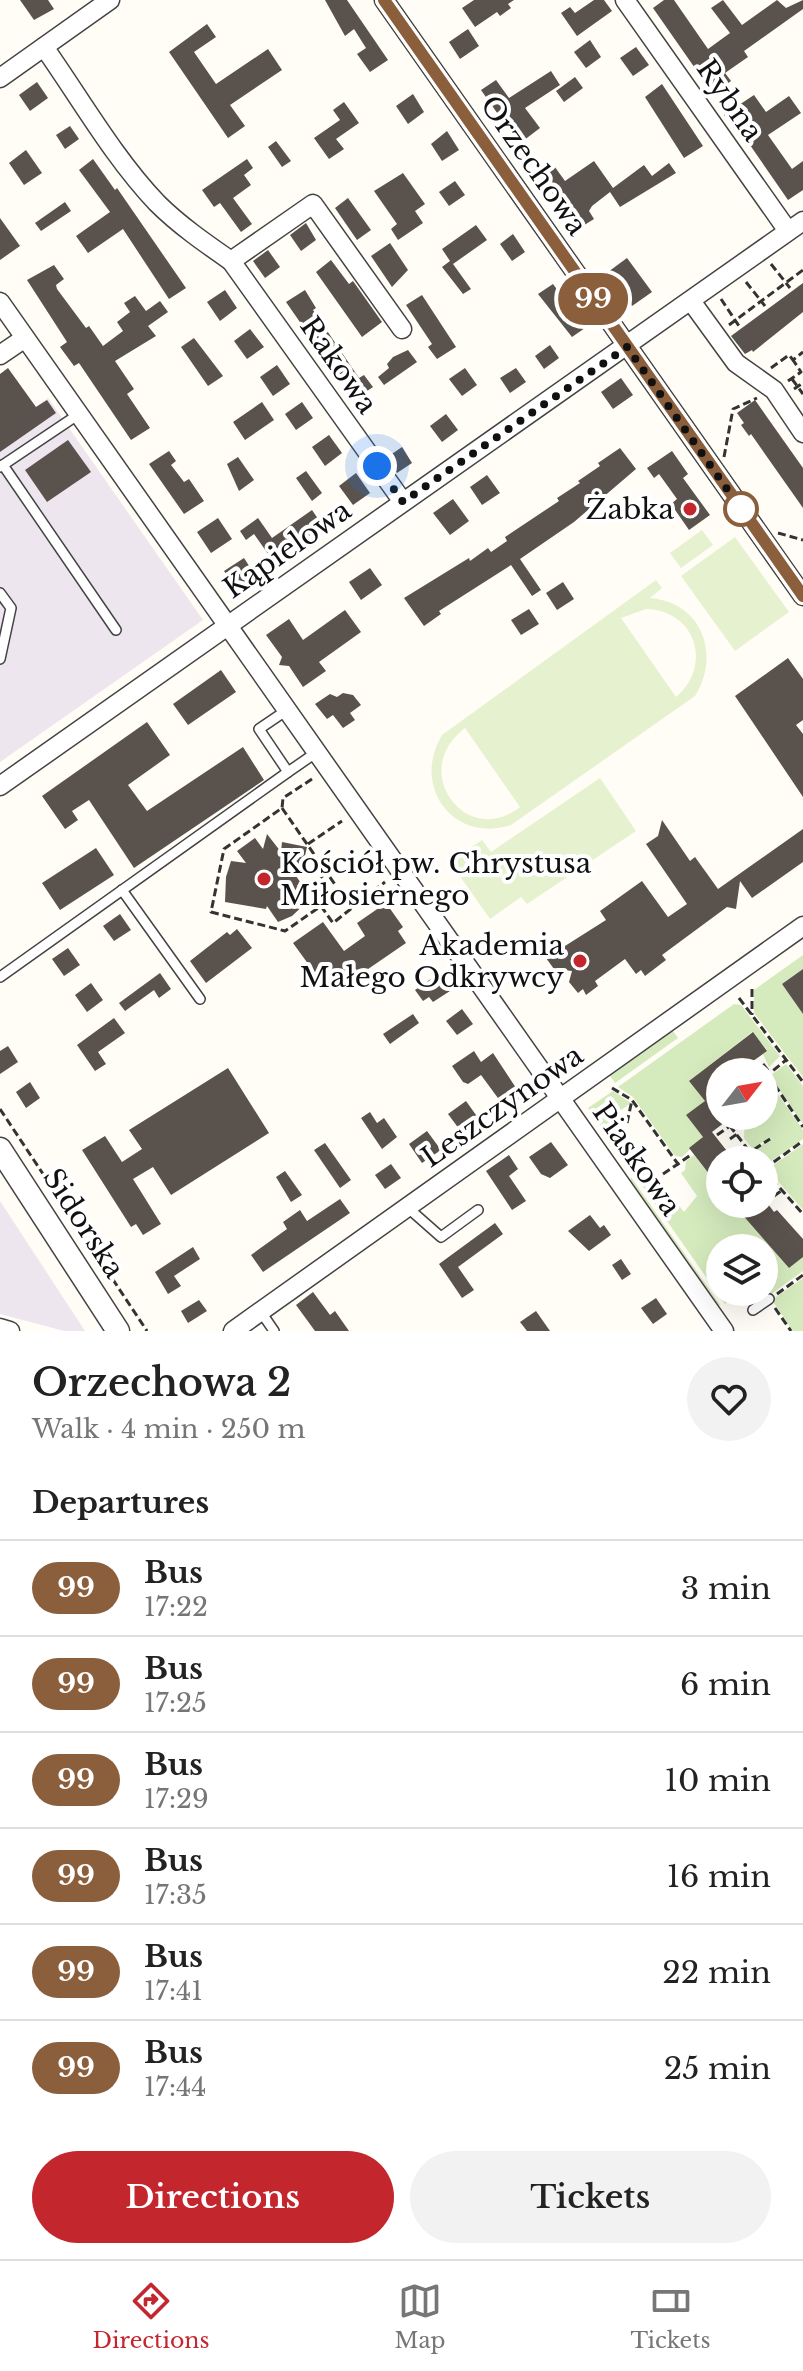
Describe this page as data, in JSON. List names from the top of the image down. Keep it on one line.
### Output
{"streets":{"street":["Rybna","Orzechowa","Rakowa","Kąpielowa","Leszczynowa","Piaskowa","Sidorska"]},"crossings":[["Rybna","Kąpielowa"],["Orzechowa","Kąpielowa"],["Rakowa","Kąpielowa"],["Kąpielowa","Piaskowa"],["Leszczynowa","Piaskowa"]],"places":["Żabka","Kościół pw. Chrystusa Miłosiernego","Akademia Małego Odkrywcy"],"lines":["bus line 99"],"north":"top right","page":{"on_map":"99","heading":[["Orzechowa 2","Walk · 4 min · 250 m"],"Departures"],"list":[{"mark":"99","name":"Bus","note":"17:22","value":"3 min"},{"mark":"99","name":"Bus","note":"17:25","value":"6 min"},{"mark":"99","name":"Bus","note":"17:29","value":"10 min"},{"mark":"99","name":"Bus","note":"17:35","value":"16 min"},{"mark":"99","name":"Bus","note":"17:41","value":"22 min"},{"mark":"99","name":"Bus","note":"17:44","value":"25 min"}],"buttons":["Directions","Tickets"],"tabs":["Directions","Map","Tickets"]}}
